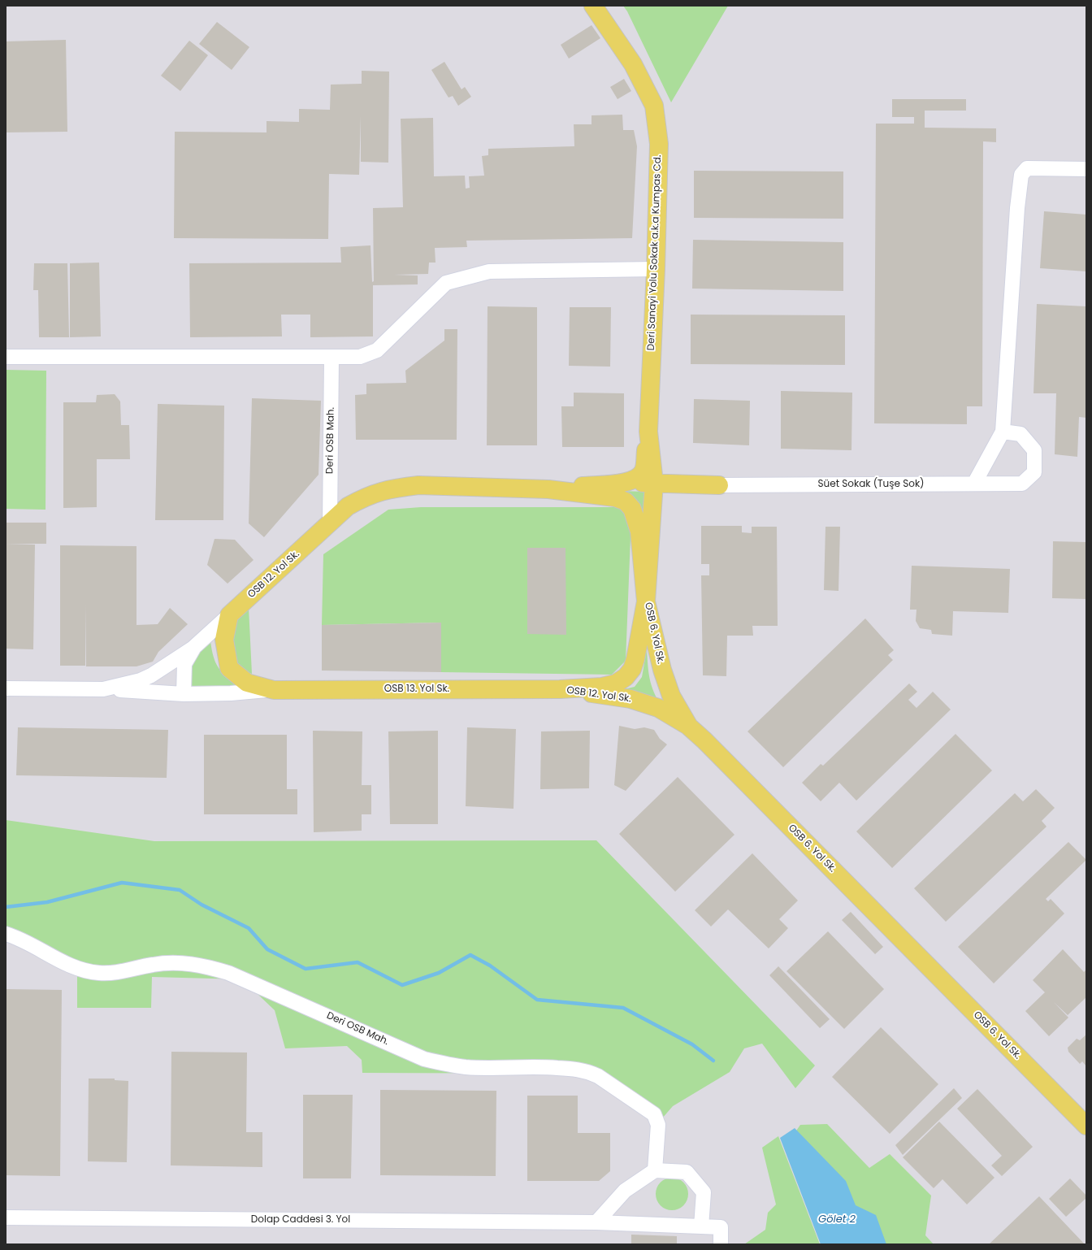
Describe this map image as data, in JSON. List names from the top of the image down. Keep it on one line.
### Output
{"streets":{"main road":["Deri Sanayi Yolu Sokak a.k.a Kumpas Cd.","OSB 12. Yol Sk.","OSB 6. Yol Sk.","OSB 13. Yol Sk."],"street":["Deri OSB Mah.","Süet Sokak (Tuşe Sok)","Dolap Caddesi 3. Yol"]},"crossings":[["Deri Sanayi Yolu Sokak a.k.a Kumpas Cd.","OSB 6. Yol Sk."],["Deri OSB Mah.","OSB 12. Yol Sk."],["OSB 12. Yol Sk.","OSB 6. Yol Sk."],["OSB 12. Yol Sk.","OSB 13. Yol Sk."]],"water":["Gölet 2"]}
